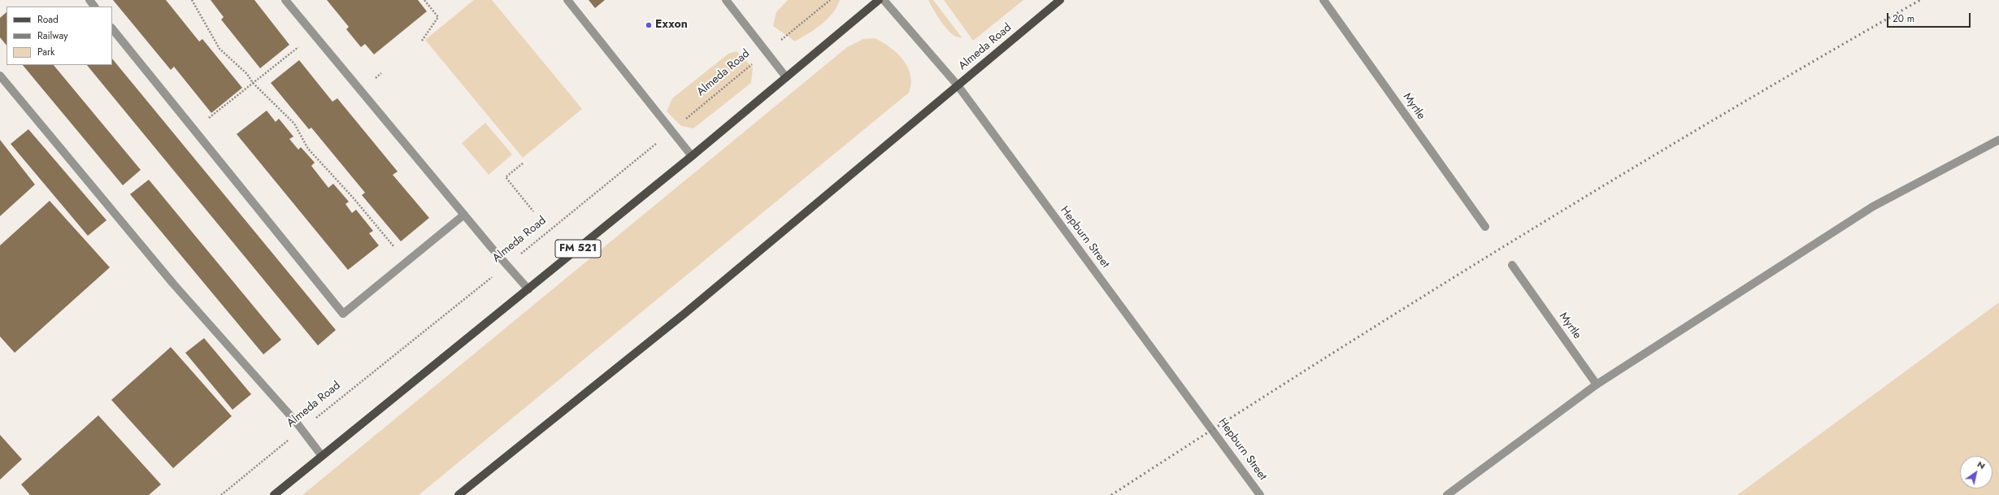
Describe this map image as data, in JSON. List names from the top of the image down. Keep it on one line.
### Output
{"streets":{"main road":["Almeda Road","FM 521"],"street":["Myrtle","Hepburn Street"]},"crossings":[["Almeda Road","Hepburn Street"]],"places":["Exxon"],"legend":["Road","Railway","Park"],"scale_bar":"20 m","north":"top right"}
